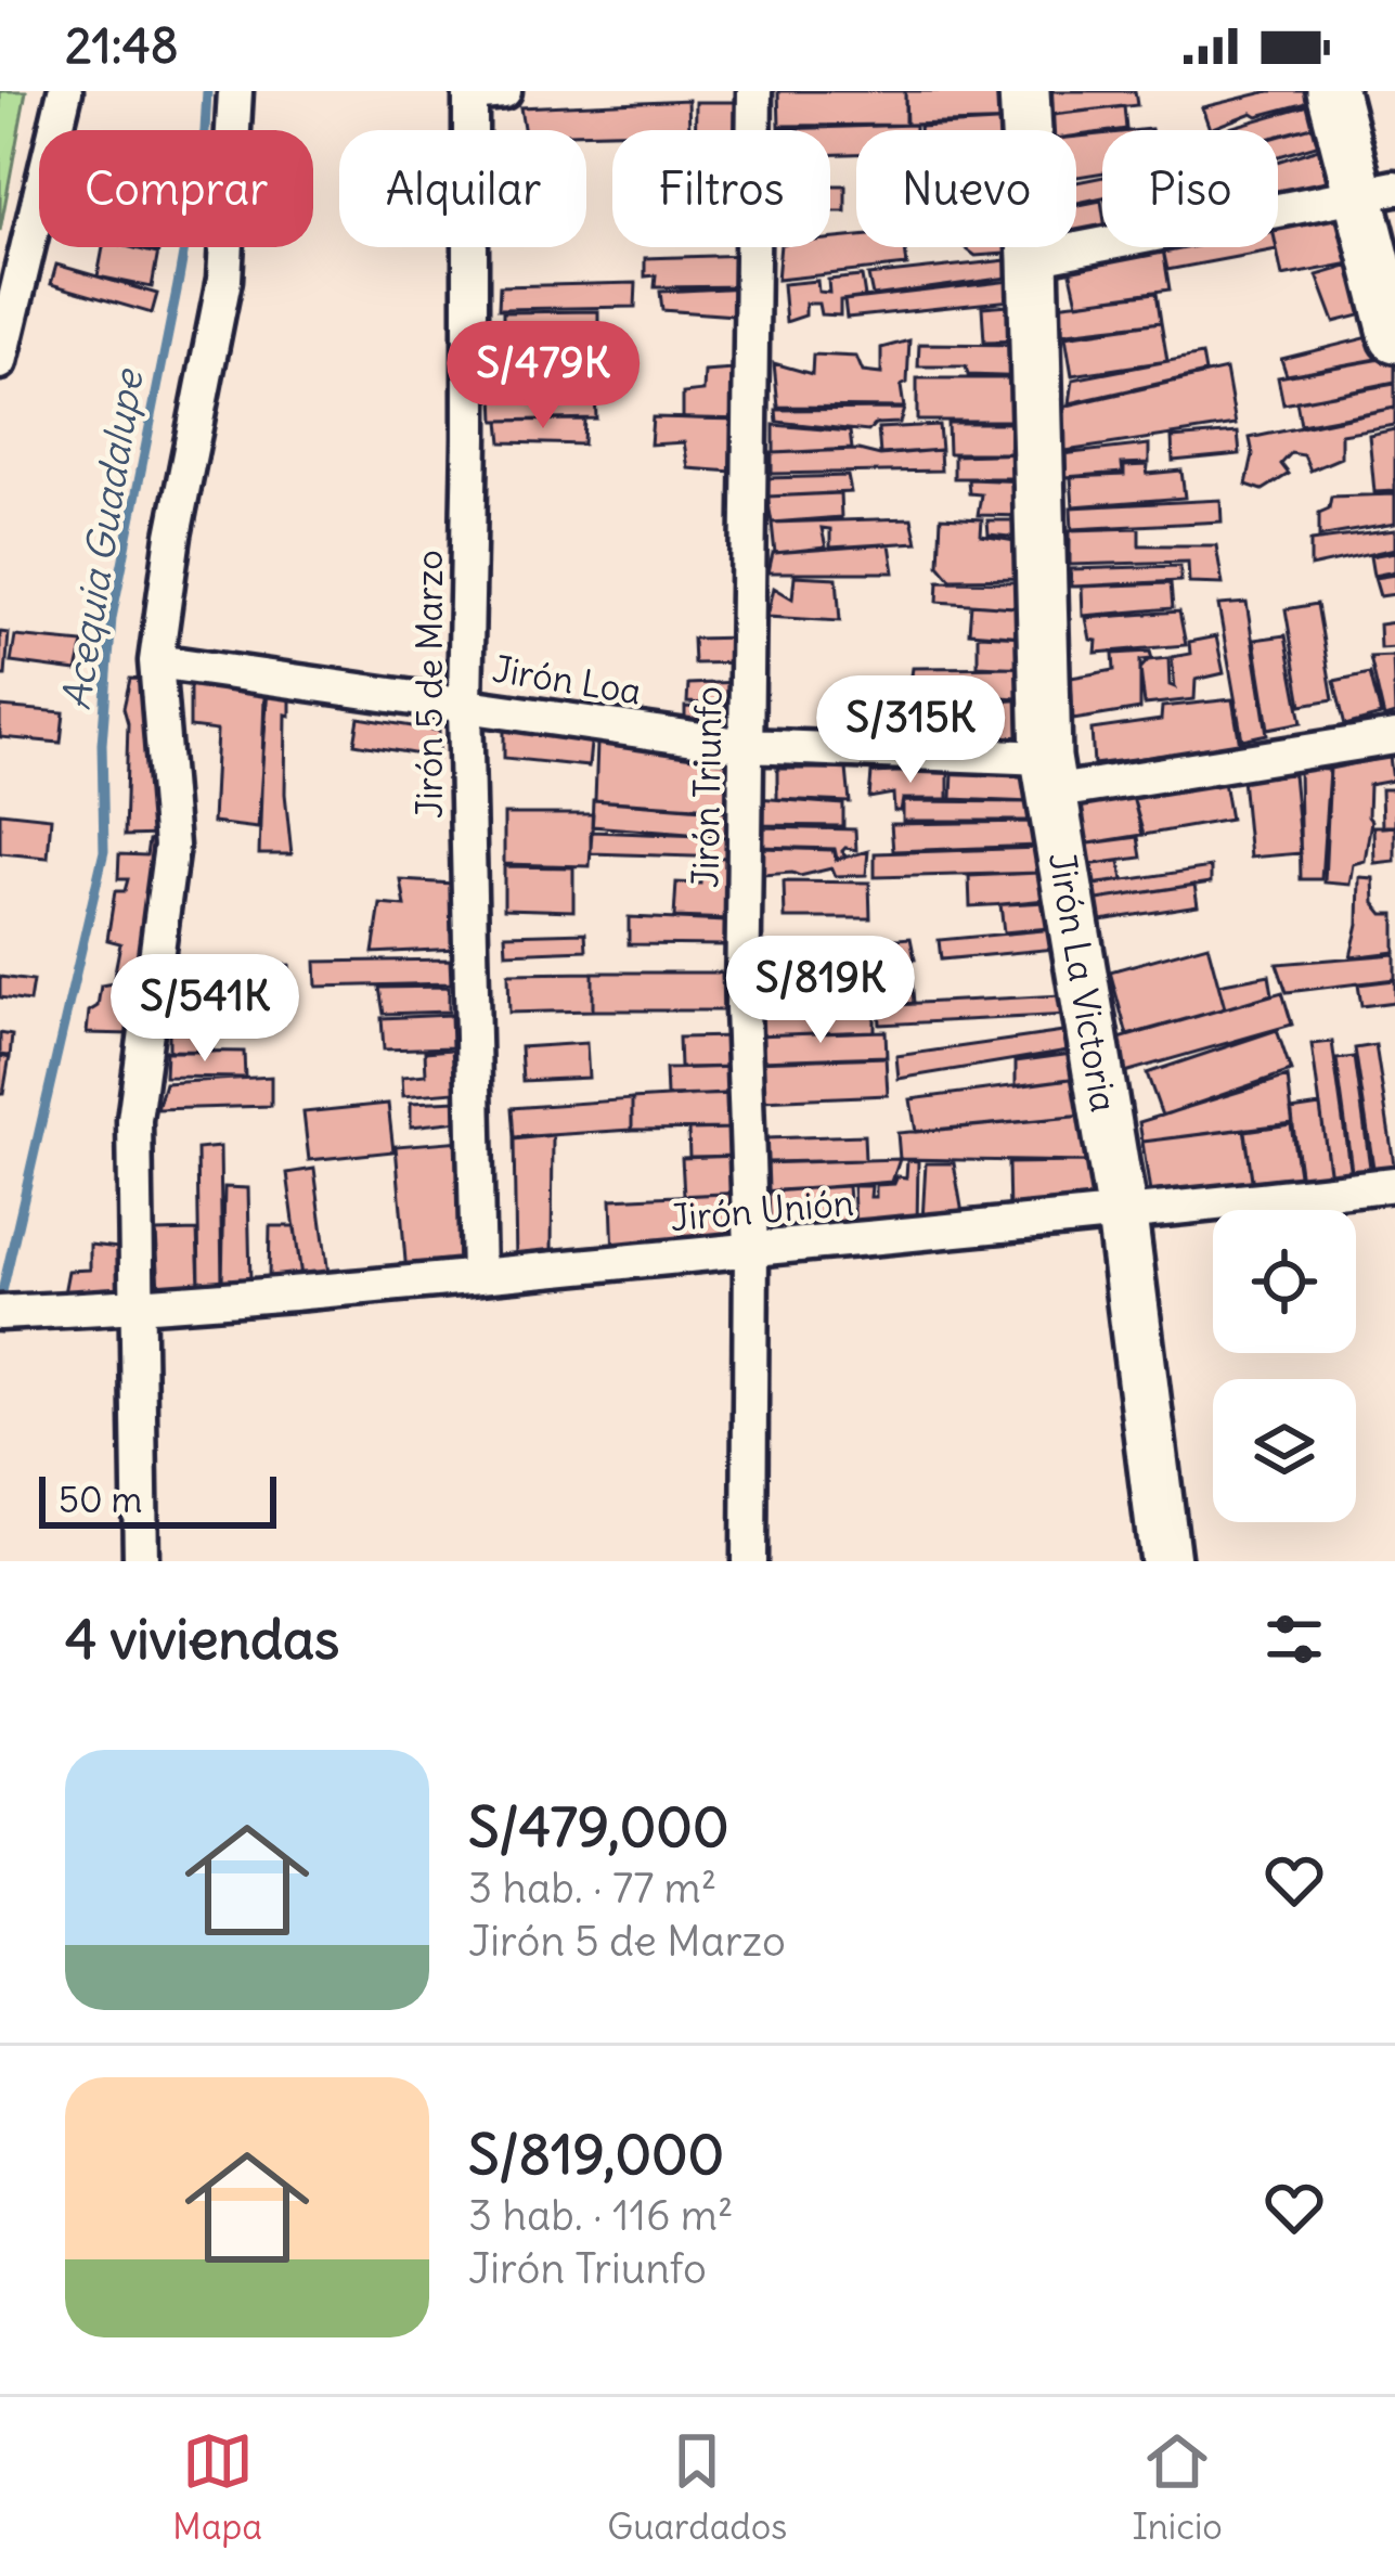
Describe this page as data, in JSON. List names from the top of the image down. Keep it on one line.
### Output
{"streets":{"street":["Jirón Loa","Jirón 5 de Marzo","Jirón Triunfo","Jirón La Victoria","Jirón Unión"]},"crossings":[["Jirón Loa","Jirón 5 de Marzo"],["Jirón Loa","Jirón Triunfo"],["Jirón Loa","Jirón La Victoria"],["Jirón 5 de Marzo","Jirón Unión"],["Jirón Triunfo","Jirón Unión"],["Jirón La Victoria","Jirón Unión"]],"water":["Acequia Guadalupe"],"scale_bar":"50 m","page":{"status":"21:48","chip":["Comprar","Alquilar","Filtros","Nuevo","Piso"],"price":["S/479K","S/315K","S/819K","S/541K"],"scale":"50 m","heading":"4 viviendas","list":[{"name":"S/479,000","note":"3 hab. · 77 m² · Jirón 5 de Marzo"},{"name":"S/819,000","note":"3 hab. · 116 m² · Jirón Triunfo"}],"tabs":["Mapa","Guardados","Inicio"]}}
